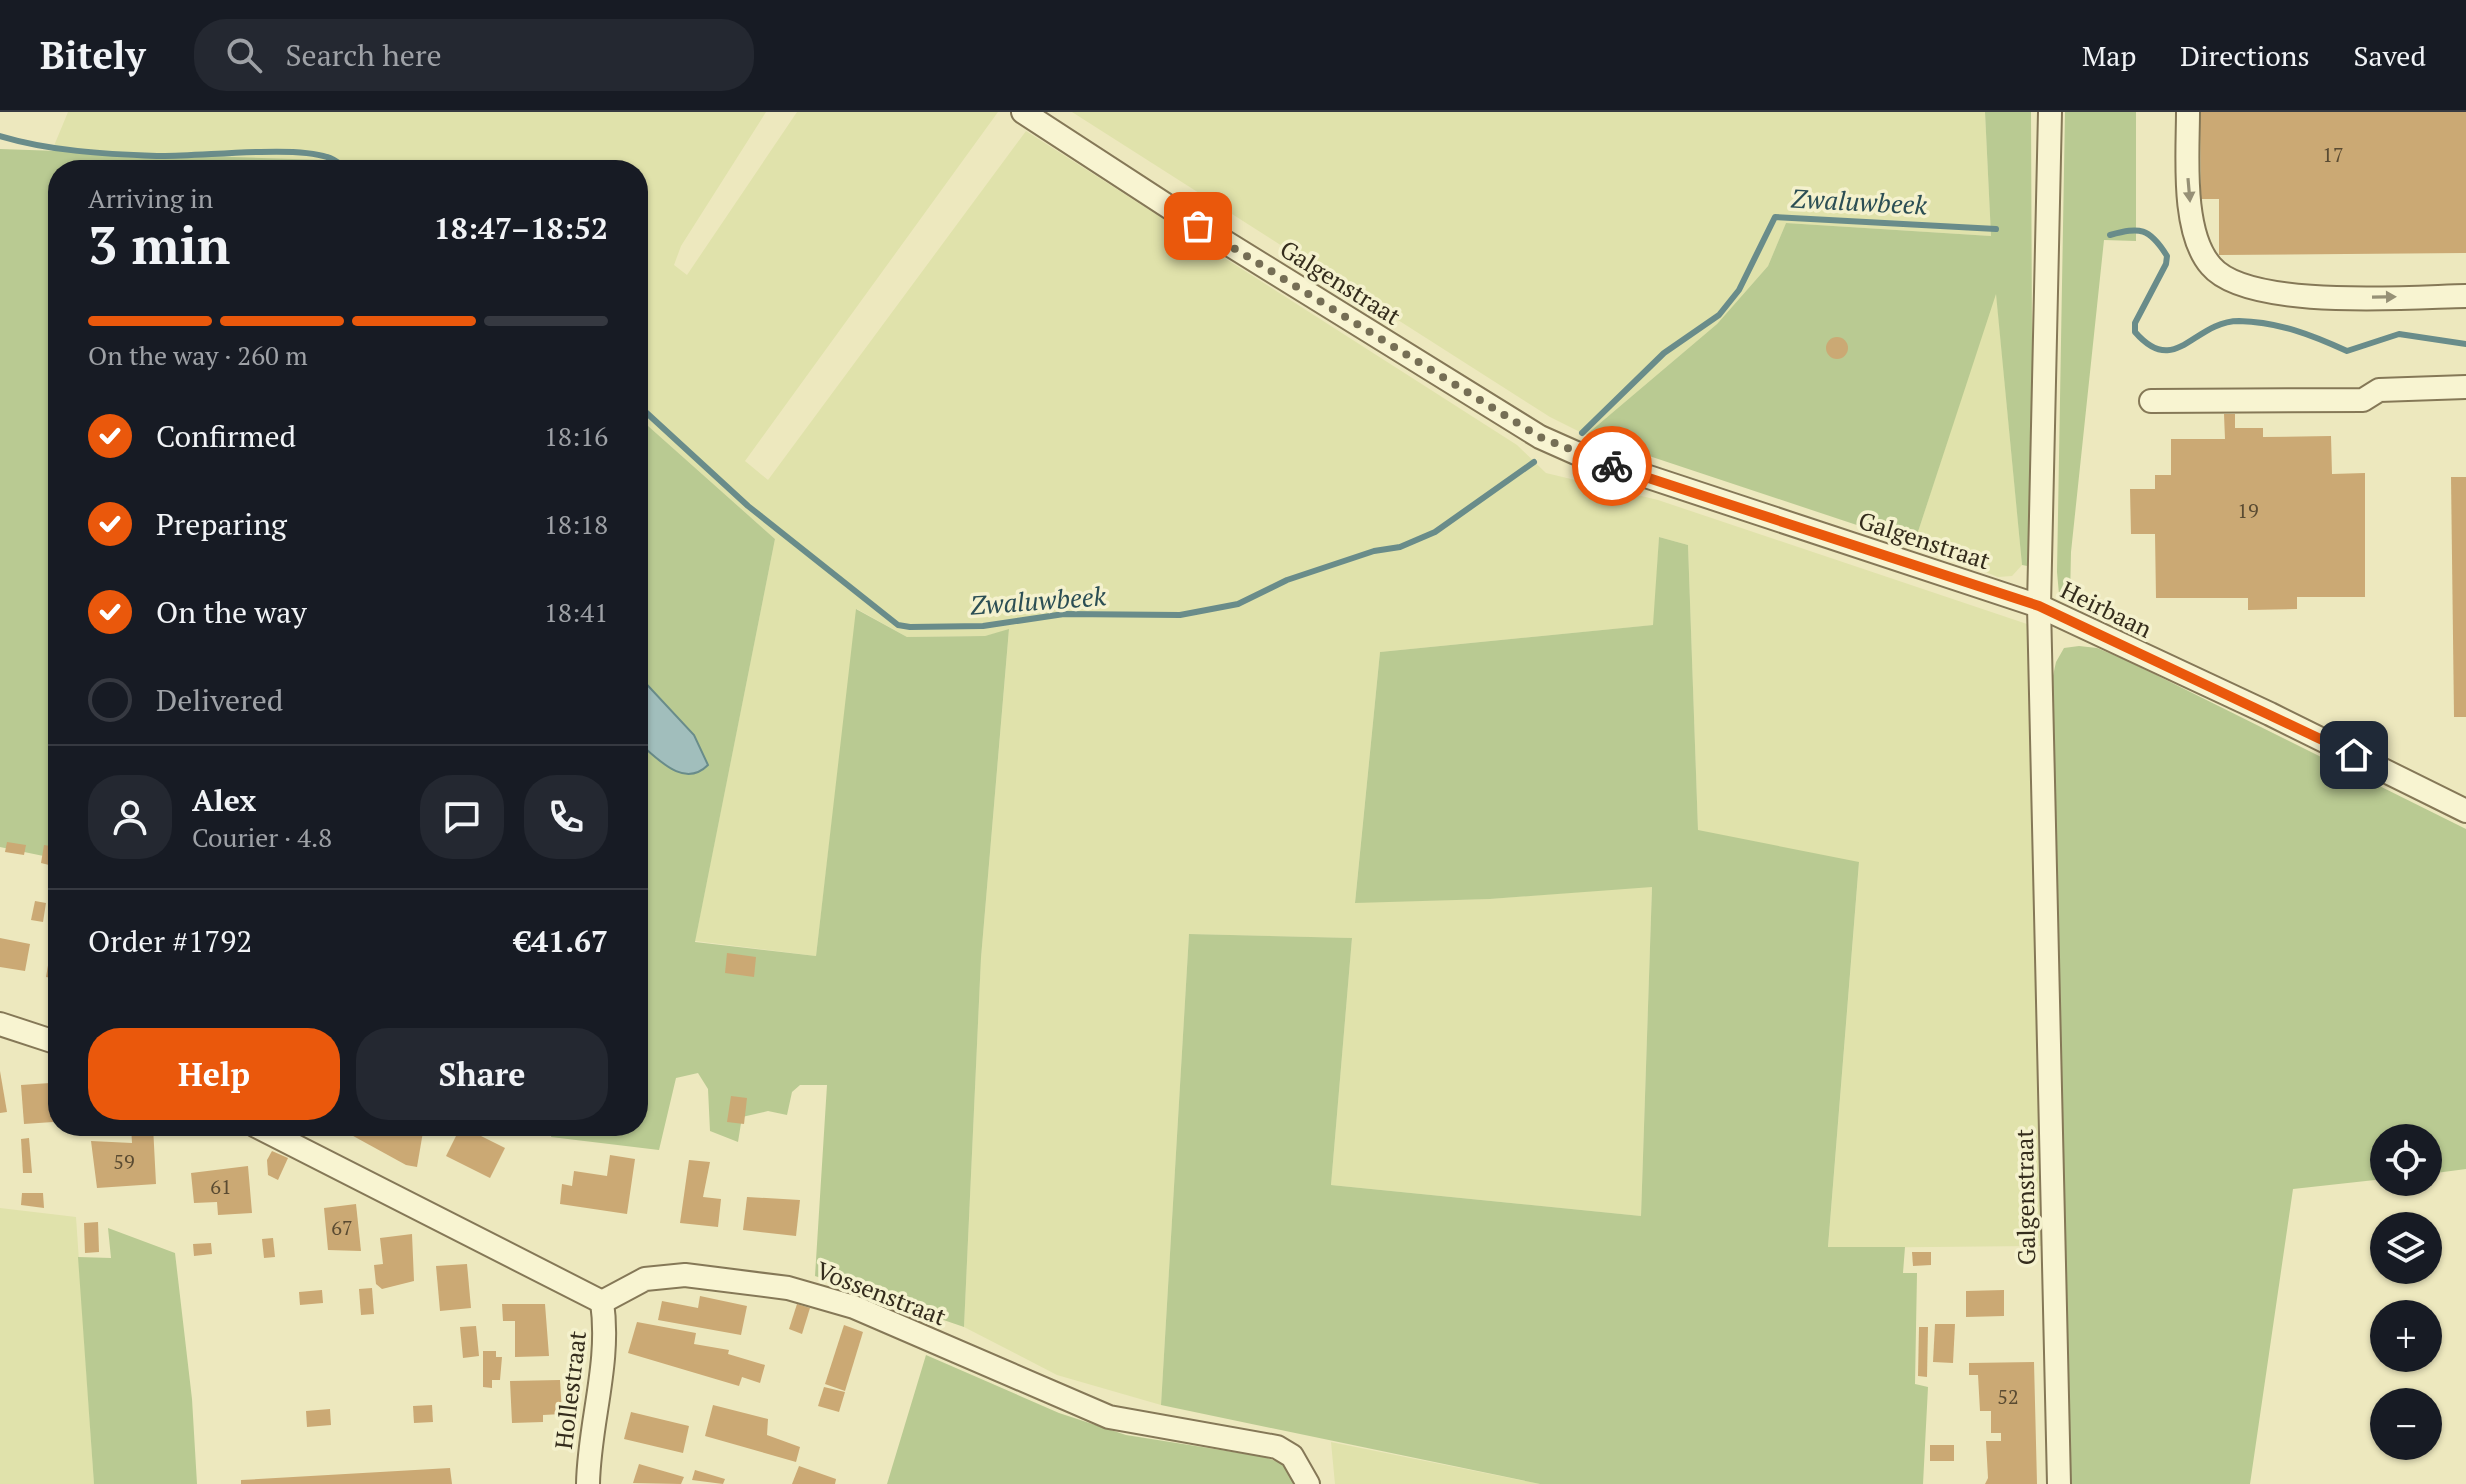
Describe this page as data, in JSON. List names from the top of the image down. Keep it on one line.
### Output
{"streets":{"street":["Galgenstraat","Heirbaan","Vossenstraat","Hollestraat"]},"crossings":[["Galgenstraat","Heirbaan"],["Vossenstraat","Hollestraat"]],"water":["Zwaluwbeek"],"house_numbers":["17","19","59","61","67","52"],"page":{"header":"Bitely","search":"Search here","nav":["Map","Directions","Saved"],"heading":["3 min","Arriving in","18:47–18:52"],"panel":["Alex","Courier · 4.8","Order #1792","€41.67"],"bar":"On the way · 260 m","list":[["Confirmed","18:16"],["Preparing","18:18"],["On the way","18:41"],"Delivered"],"buttons":["Help","Share"],"map_buttons":["+","−"]}}
